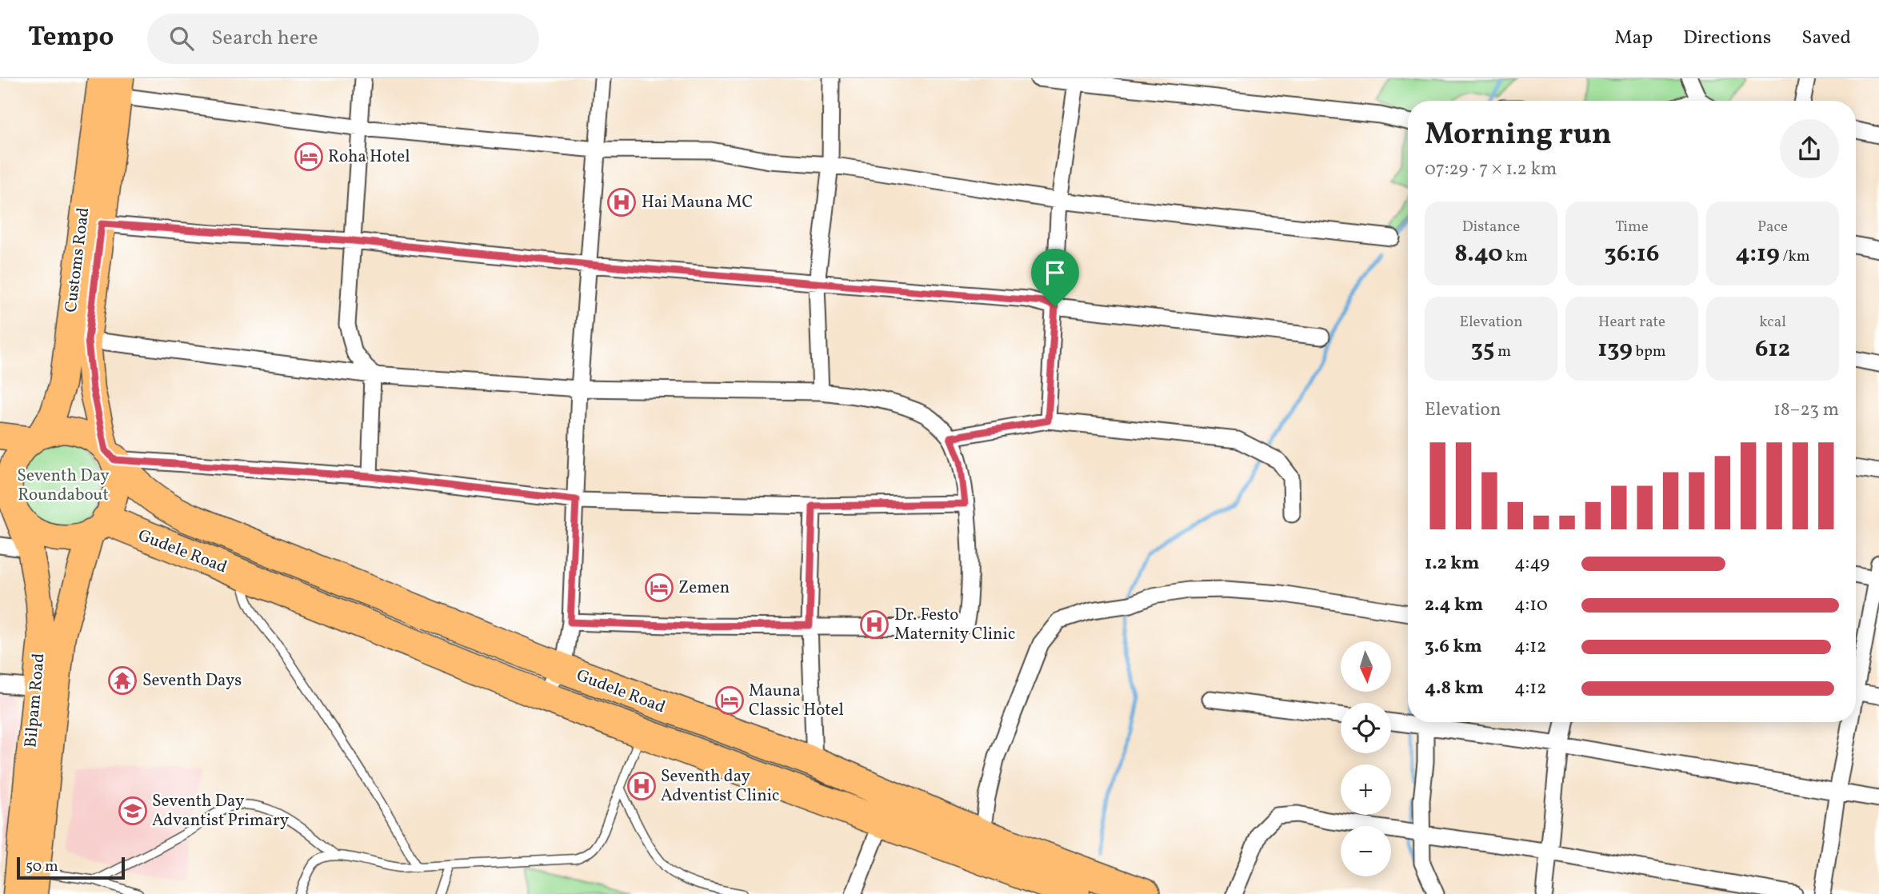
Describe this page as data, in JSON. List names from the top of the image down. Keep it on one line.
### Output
{"streets":{"highway":["Gudele Road"],"main road":["Customs Road","Bilpam Road"]},"crossings":[["Customs Road","Gudele Road"],["Customs Road","Bilpam Road"],["Gudele Road","Bilpam Road"]],"parks":["Seventh Day Roundabout"],"places":{"hotel":["Roha Hotel","Zemen","Mauna Classic Hotel"],"hospital":["Hai Mauna MC","Dr. Festo Maternity Clinic","Seventh day Adventist Clinic"],"temple":["Seventh Days"],"school or university":["Seventh Day Advantist Primary"]},"scale_bar":"50 m","north":"bottom","page":{"header":"Tempo","search":"Search here","nav":["Map","Directions","Saved"],"heading":["Morning run","07:29 · 7 × 1.2 km"],"stats":[["Distance","8.40 km"],["Time","36:16"],["Pace","4:19 /km"],["Elevation","35 m"],["Heart rate","139 bpm"],["kcal","612"]],"chart":["Elevation","18–23 m"],"list":[{"name":"1.2 km","note":"4:49"},{"name":"2.4 km","note":"4:10"},{"name":"3.6 km","note":"4:12"},{"name":"4.8 km","note":"4:12"}],"map_buttons":["+","−"],"scale":"50 m"}}
